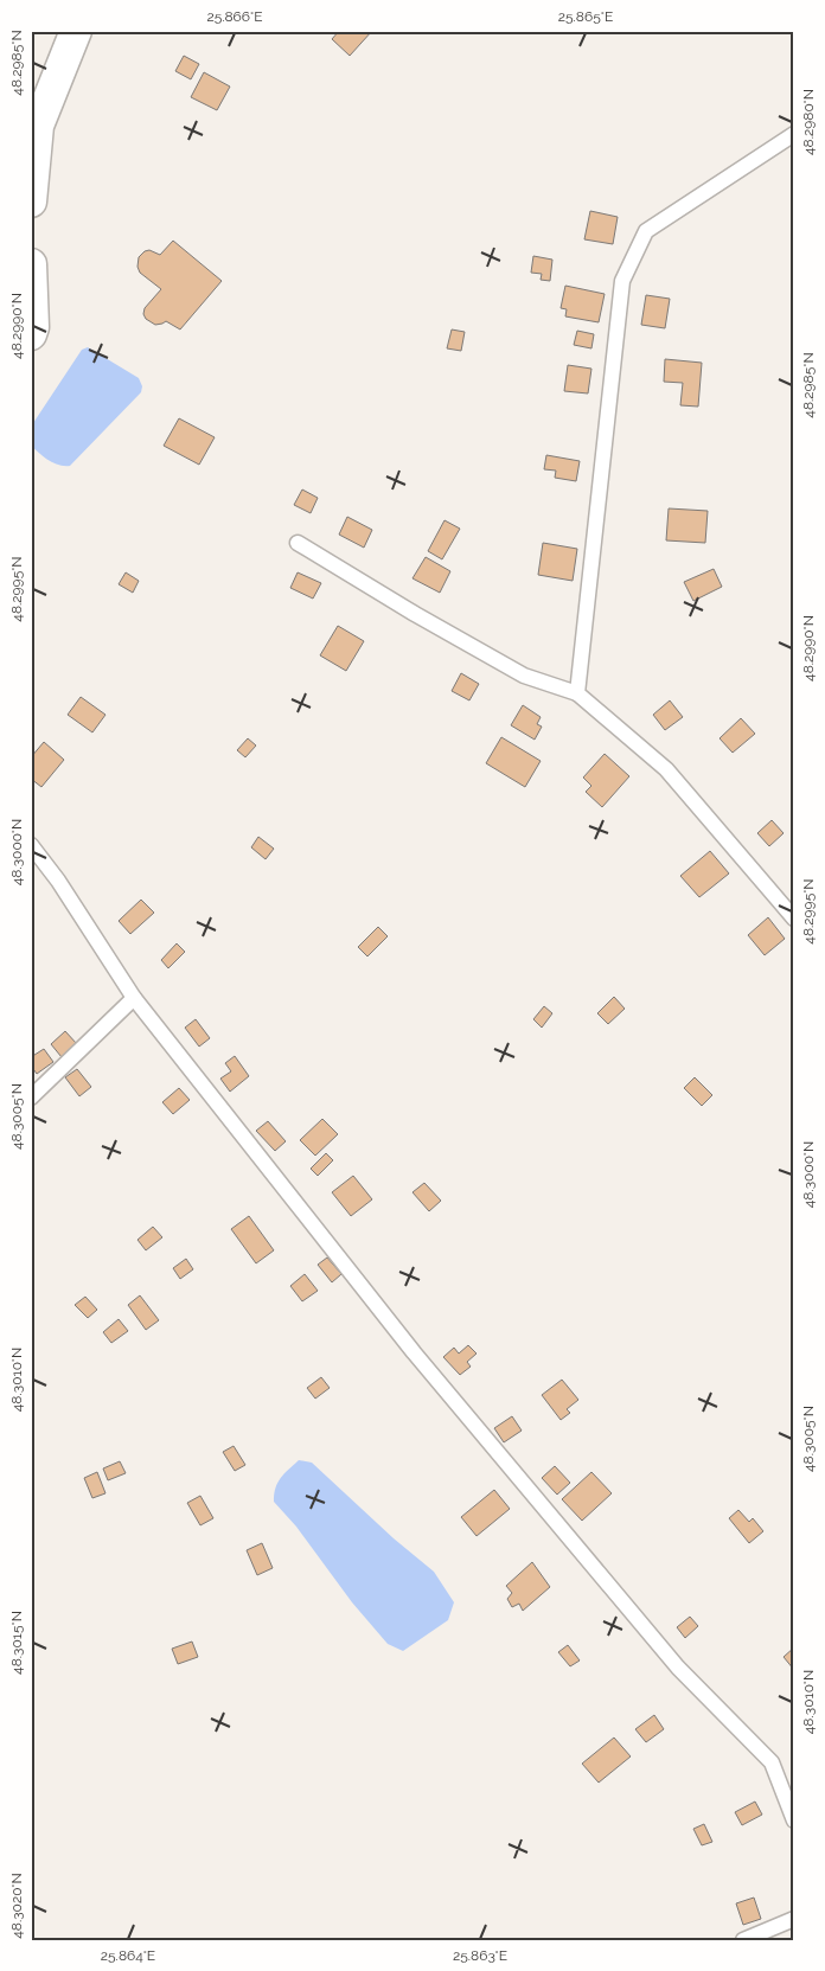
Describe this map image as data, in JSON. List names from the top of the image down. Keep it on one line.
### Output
{"coordinates":["25.866°E","25.865°E","48.2985°N","48.2980°N","48.2990°N","48.2995°N","48.3000°N","48.3005°N","48.3010°N","48.3015°N","48.3020°N","25.864°E","25.863°E"]}
